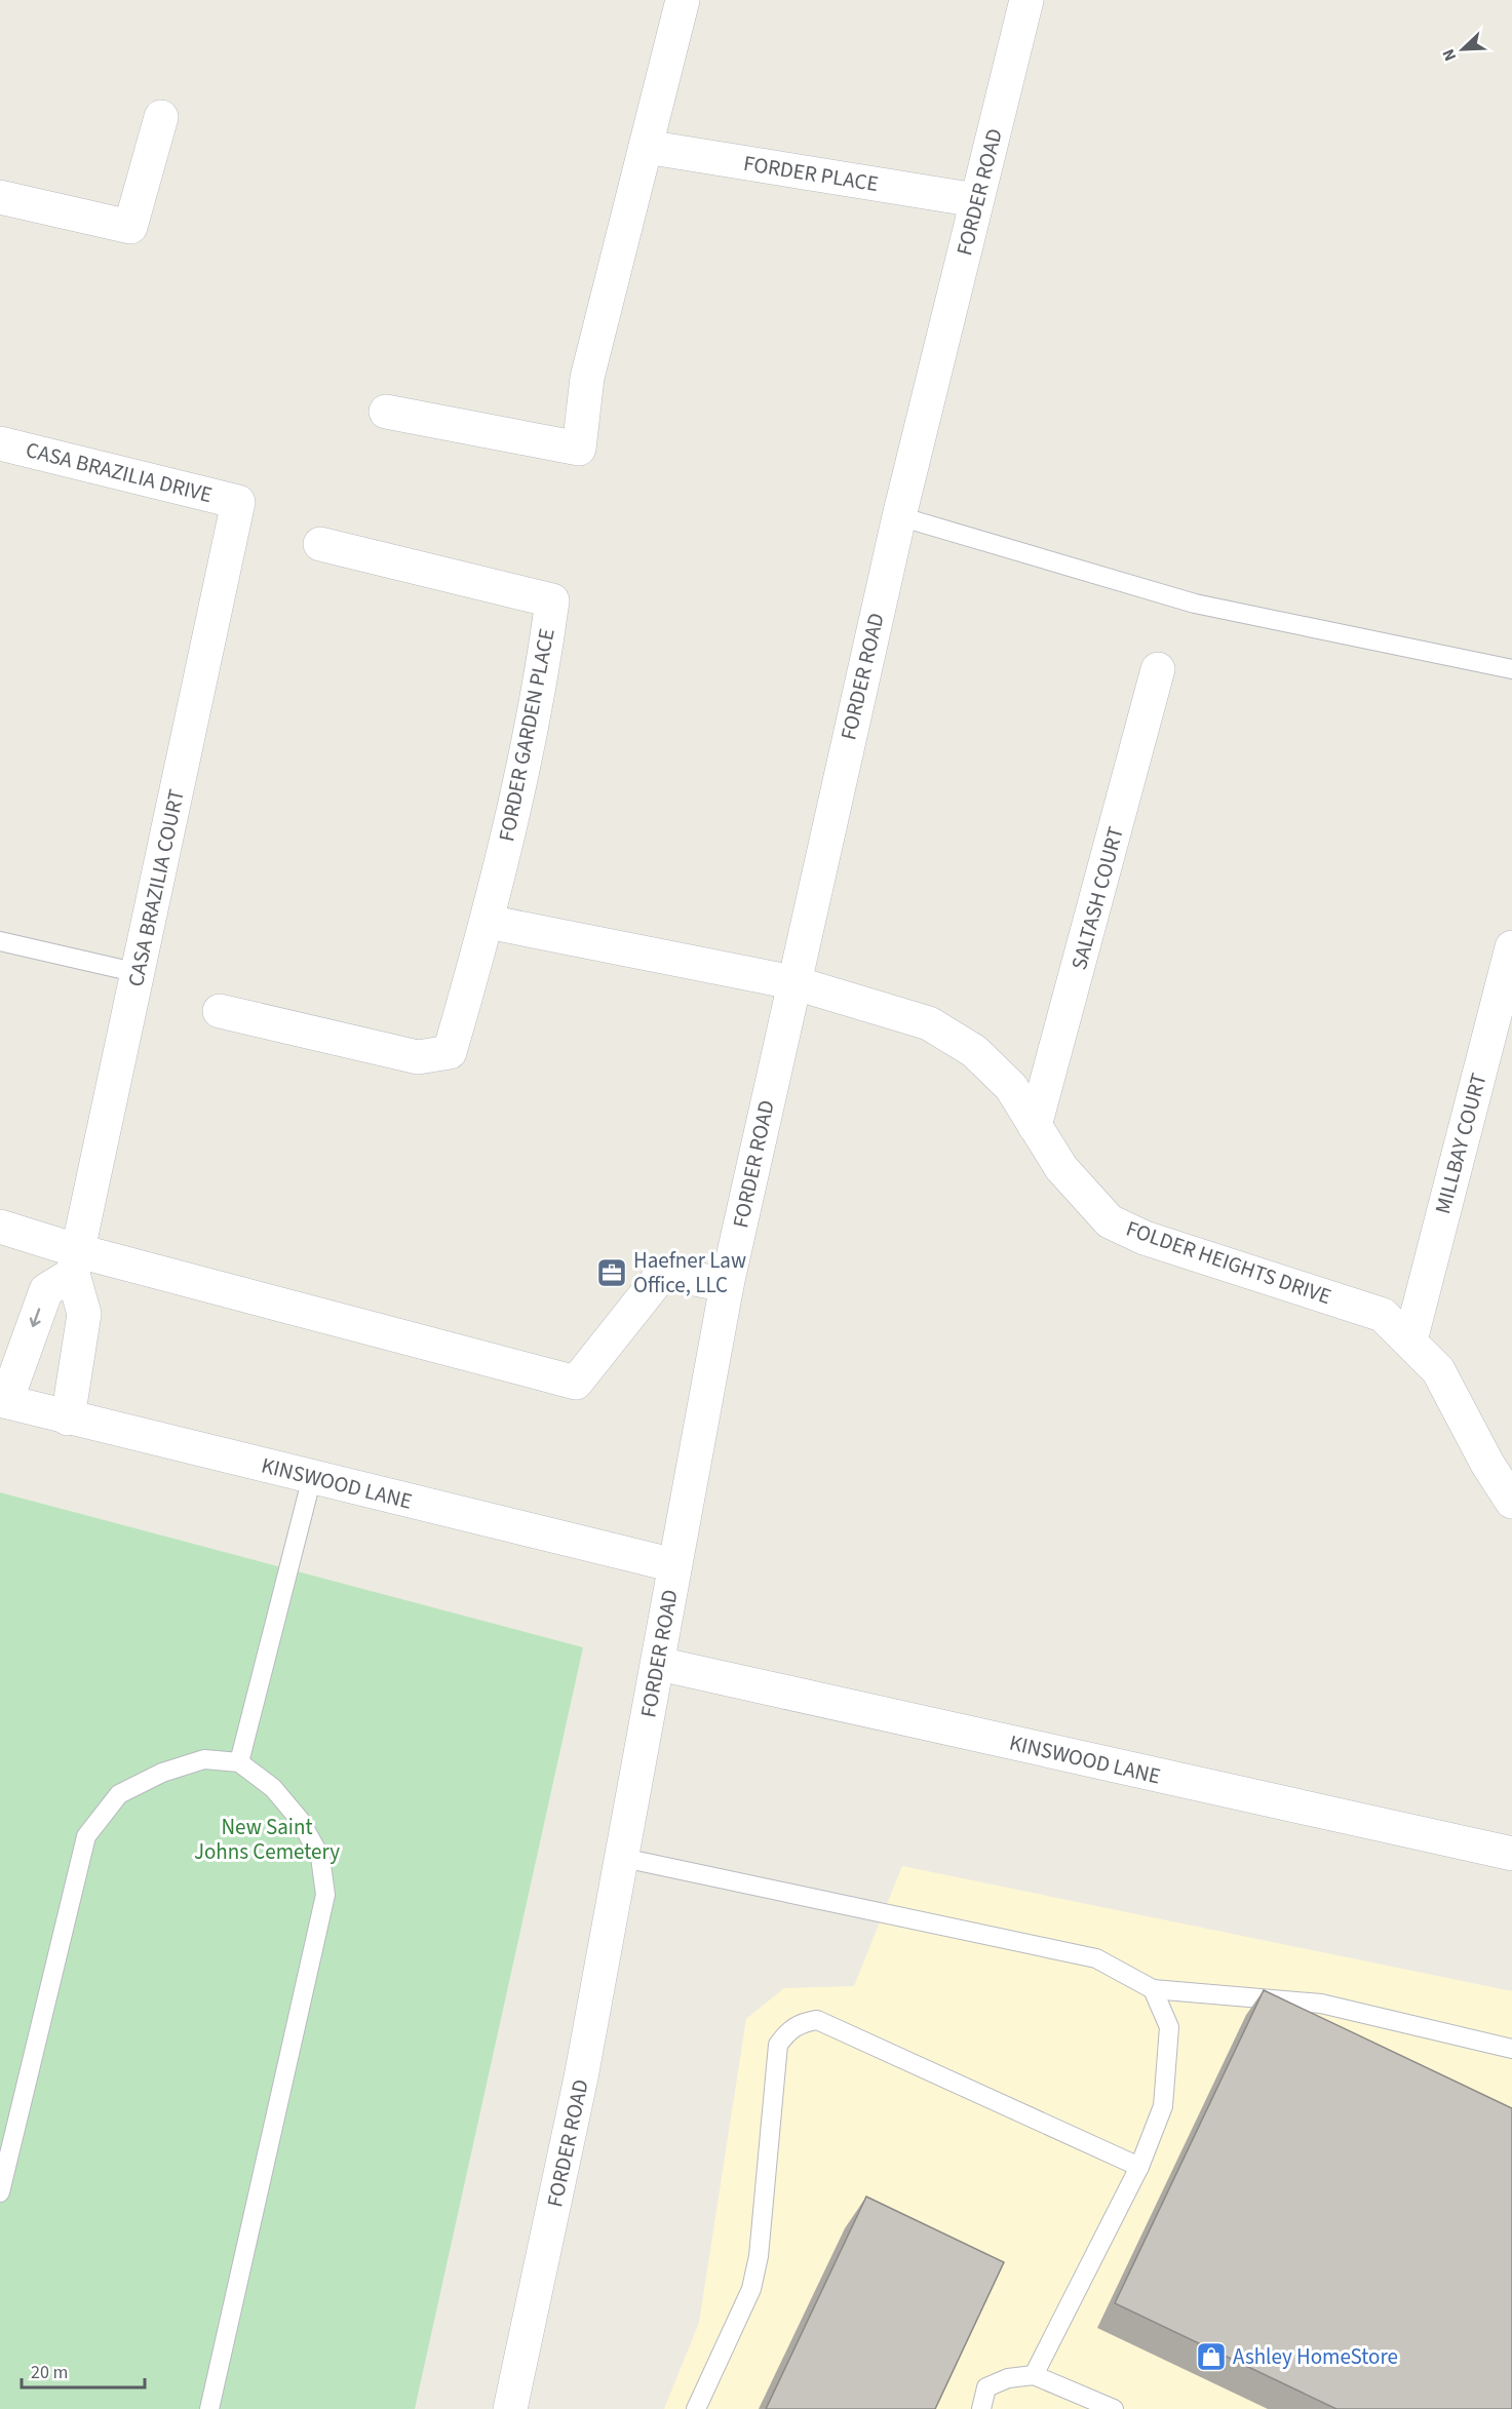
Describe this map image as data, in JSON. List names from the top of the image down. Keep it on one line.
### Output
{"streets":{"street":["FORDER PLACE","FORDER ROAD","CASA BRAZILIA DRIVE","FORDER GARDEN PLACE","CASA BRAZILIA COURT","SALTASH COURT","MILLBAY COURT","FOLDER HEIGHTS DRIVE","KINSWOOD LANE"]},"crossings":[["FORDER PLACE","FORDER ROAD"],["FORDER ROAD","FOLDER HEIGHTS DRIVE"],["FORDER ROAD","KINSWOOD LANE"],["CASA BRAZILIA DRIVE","CASA BRAZILIA COURT"],["CASA BRAZILIA COURT","KINSWOOD LANE"],["SALTASH COURT","FOLDER HEIGHTS DRIVE"],["MILLBAY COURT","FOLDER HEIGHTS DRIVE"]],"parks":["New Saint Johns Cemetery"],"places":{"office":["Haefner Law Office, LLC"],"shop":["Ashley HomeStore"]},"scale_bar":"20 m","north":"bottom left"}
